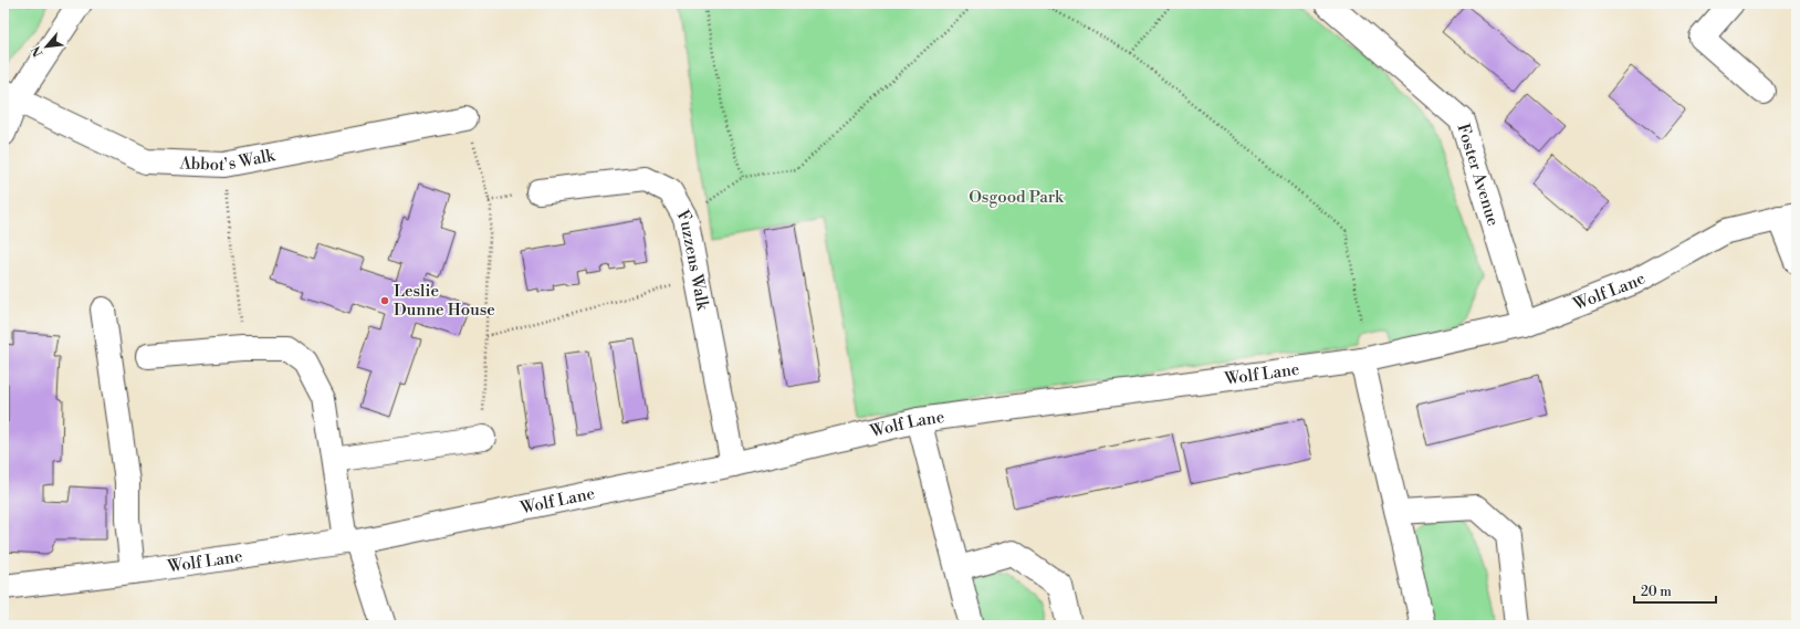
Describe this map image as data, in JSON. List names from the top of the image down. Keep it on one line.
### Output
{"streets":{"street":["Abbot's Walk","Foster Avenue","Fuzzens Walk","Wolf Lane"]},"crossings":[["Foster Avenue","Wolf Lane"],["Fuzzens Walk","Wolf Lane"]],"parks":["Osgood Park"],"places":["Leslie Dunne House"],"scale_bar":"20 m","north":"bottom left"}
